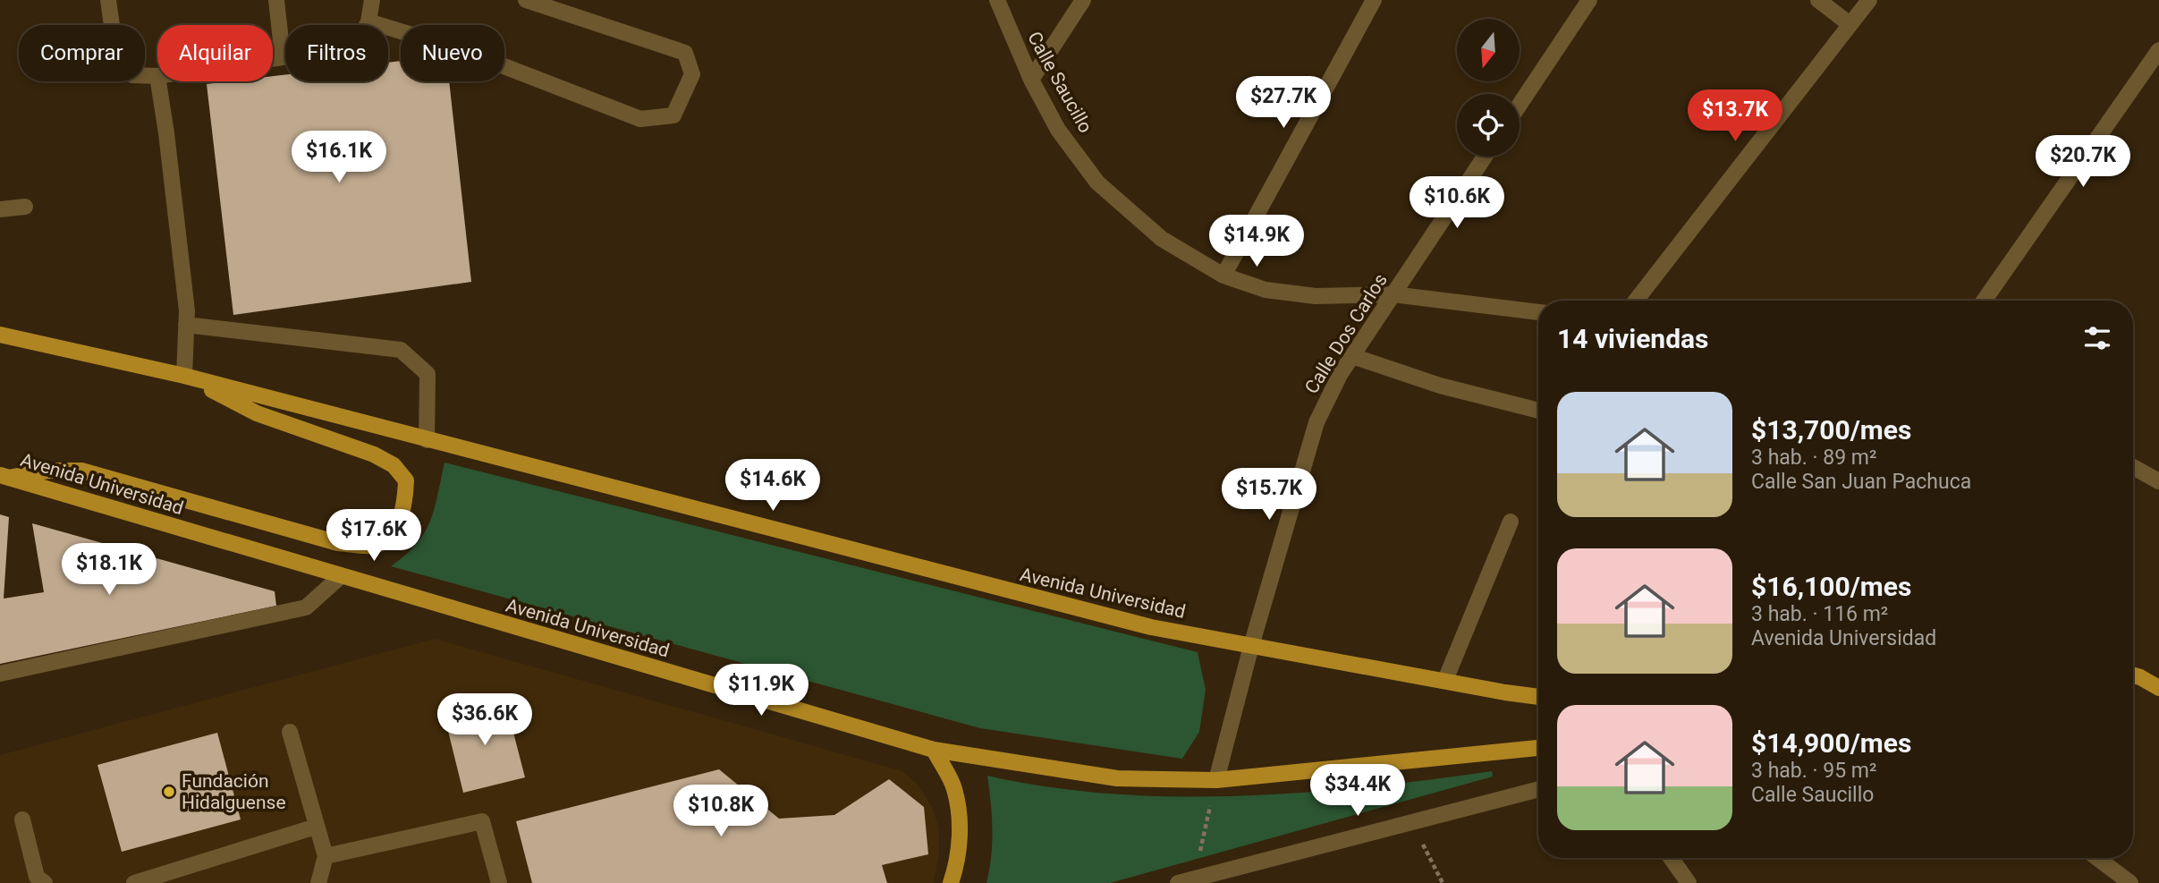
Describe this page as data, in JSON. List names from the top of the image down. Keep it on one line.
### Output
{"streets":{"main road":["Avenida Universidad"],"street":["Calle Saucillo","Calle Dos Carlos"]},"crossings":[["Calle Saucillo","Calle Dos Carlos"],["Calle Dos Carlos","Avenida Universidad"]],"places":["Fundación Hidalguense"],"north":"bottom","page":{"chip":["Comprar","Alquilar","Filtros","Nuevo"],"price":["$27.7K","$13.7K","$16.1K","$20.7K","$10.6K","$14.9K","$14.6K","$15.7K","$17.6K","$18.1K","$11.9K","$36.6K","$34.4K","$10.8K"],"heading":"14 viviendas","list":[{"name":"$13,700/mes","note":"3 hab. · 89 m² · Calle San Juan Pachuca"},{"name":"$16,100/mes","note":"3 hab. · 116 m² · Avenida Universidad"},{"name":"$14,900/mes","note":"3 hab. · 95 m² · Calle Saucillo"}]}}
